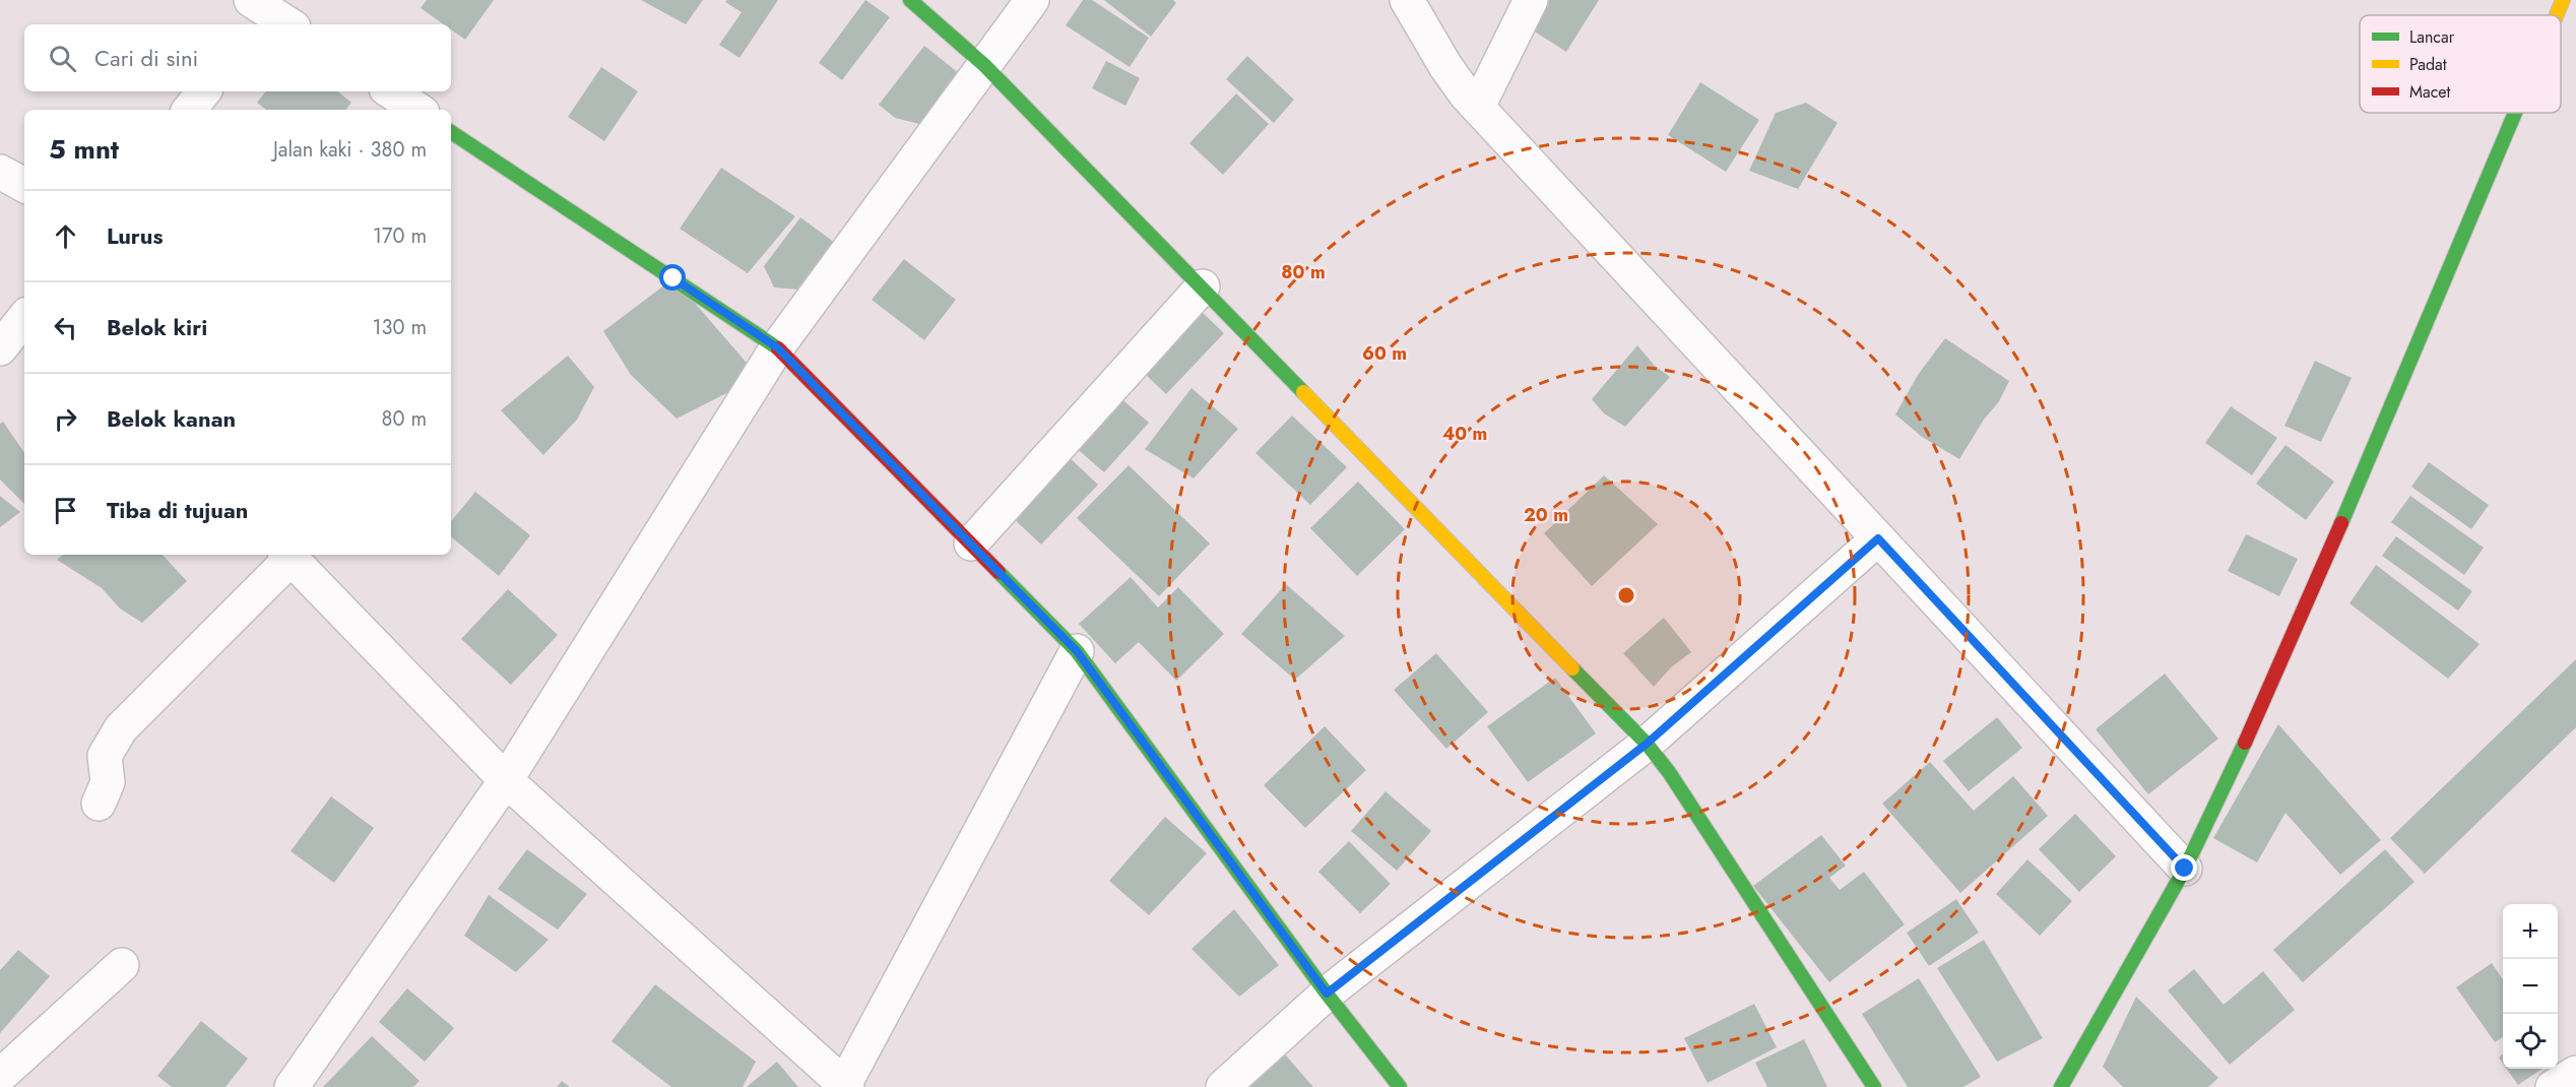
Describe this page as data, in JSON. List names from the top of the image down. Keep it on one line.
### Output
{"legend":["Lancar","Padat","Macet"],"page":{"search":"Cari di sini","heading":["5 mnt","Jalan kaki · 380 m"],"list":[["Lurus","170 m"],["Belok kiri","130 m"],["Belok kanan","80 m"],"Tiba di tujuan"],"map_buttons":["+","−"]},"rings":["80 m","60 m","40 m","20 m"]}
